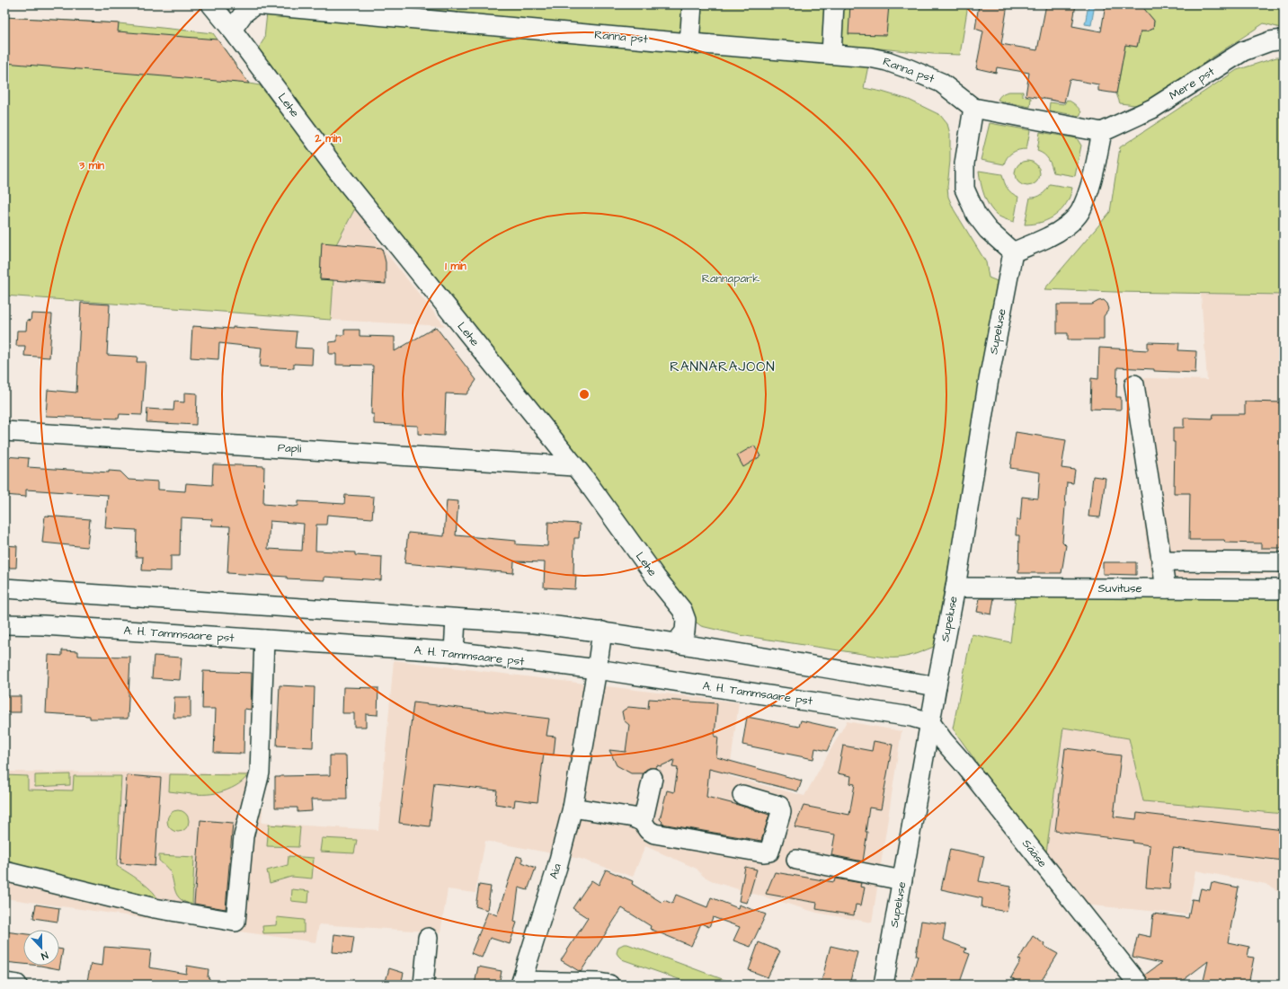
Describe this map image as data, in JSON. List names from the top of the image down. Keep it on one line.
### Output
{"streets":{"street":["Ranna pst","Mere pst","Lehe","Supeluse","Papli","Suvituse","A. H. Tammsaare pst","Sääse","Aia"]},"crossings":[["Lehe","Papli"],["Supeluse","Suvituse"],["Supeluse","A. H. Tammsaare pst"],["Supeluse","Sääse"],["A. H. Tammsaare pst","Sääse"],["A. H. Tammsaare pst","Aia"]],"districts":["RANNARAJOON"],"parks":["Rannapark"],"north":"bottom","rings":["2 min","3 min","1 min"]}
